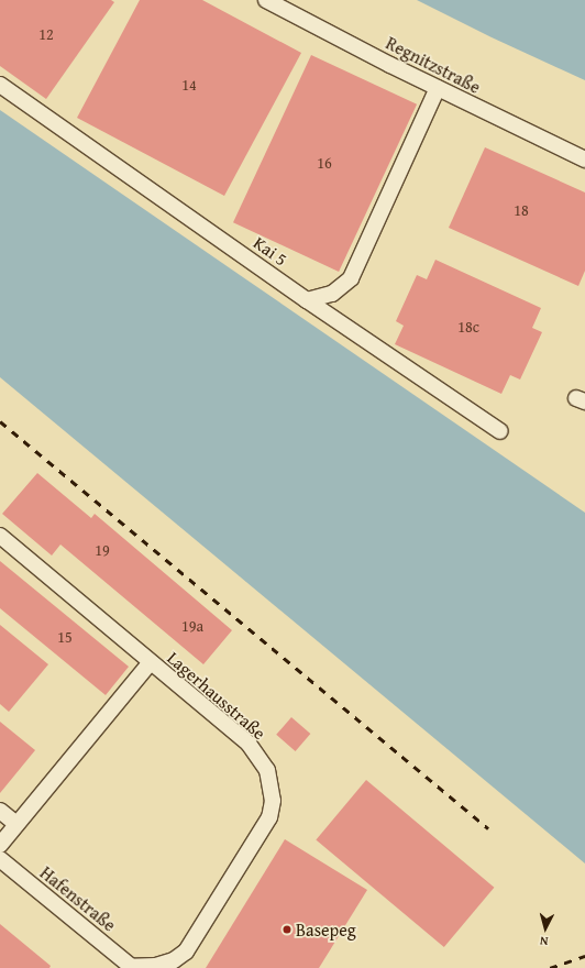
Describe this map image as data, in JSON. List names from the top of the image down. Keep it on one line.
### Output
{"streets":{"street":["Regnitzstraße","Kai 5","Lagerhausstraße","Hafenstraße"]},"crossings":[["Lagerhausstraße","Hafenstraße"]],"places":["Basepeg"],"house_numbers":["12","14","16","18","18c","19","19a","15"],"north":"bottom"}
